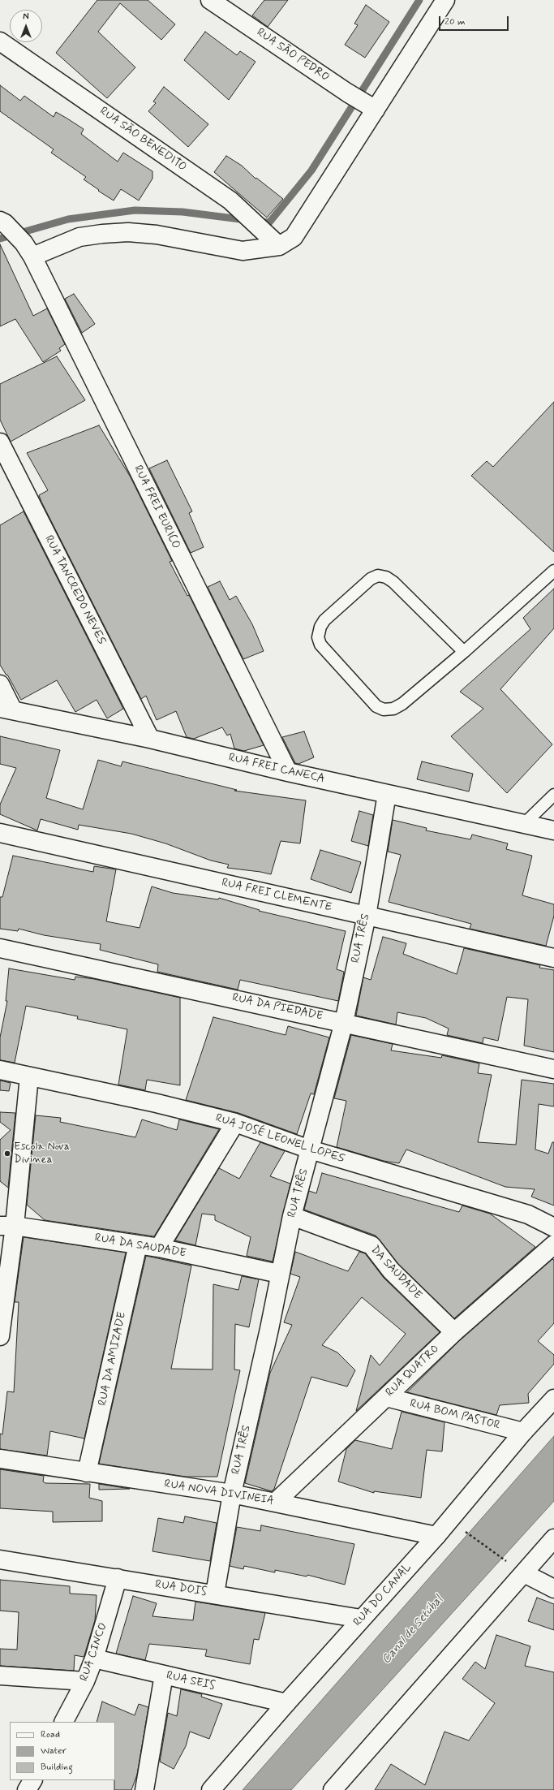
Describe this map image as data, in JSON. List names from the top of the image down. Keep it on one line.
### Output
{"streets":{"street":["RUA SÃO PEDRO","RUA SÃO BENEDITO","RUA FREI EURICO","RUA TANCREDO NEVES","RUA FREI CANECA","RUA FREI CLEMENTE","RUA TRÊS","RUA DA PIEDADE","RUA JOSÉ LEONEL LOPES","RUA DA SAUDADE","DA SAUDADE","RUA DA AMIZADE","RUA QUATRO","RUA BOM PASTOR","RUA NOVA DIVINEIA","RUA DOIS","RUA DO CANAL","RUA CINCO","RUA SEIS"]},"crossings":[["RUA FREI EURICO","RUA FREI CANECA"],["RUA TANCREDO NEVES","RUA FREI CANECA"],["RUA FREI CANECA","RUA TRÊS"],["RUA FREI CLEMENTE","RUA TRÊS"],["RUA TRÊS","RUA DA PIEDADE"],["RUA TRÊS","RUA JOSÉ LEONEL LOPES"],["RUA TRÊS","RUA DA SAUDADE"],["RUA TRÊS","DA SAUDADE"],["RUA TRÊS","RUA NOVA DIVINEIA"],["RUA TRÊS","RUA DOIS"],["RUA DA SAUDADE","RUA DA AMIZADE"],["DA SAUDADE","RUA QUATRO"],["RUA DA AMIZADE","RUA NOVA DIVINEIA"],["RUA QUATRO","RUA BOM PASTOR"],["RUA QUATRO","RUA NOVA DIVINEIA"],["RUA BOM PASTOR","RUA DO CANAL"],["RUA NOVA DIVINEIA","RUA DO CANAL"],["RUA DOIS","RUA DO CANAL"],["RUA DOIS","RUA CINCO"],["RUA DO CANAL","RUA SEIS"],["RUA CINCO","RUA SEIS"]],"water":["Canal de Setúbal"],"places":["Escola Nova Divinea"],"legend":["Road","Water","Building"],"scale_bar":"20 m","north":"top"}
